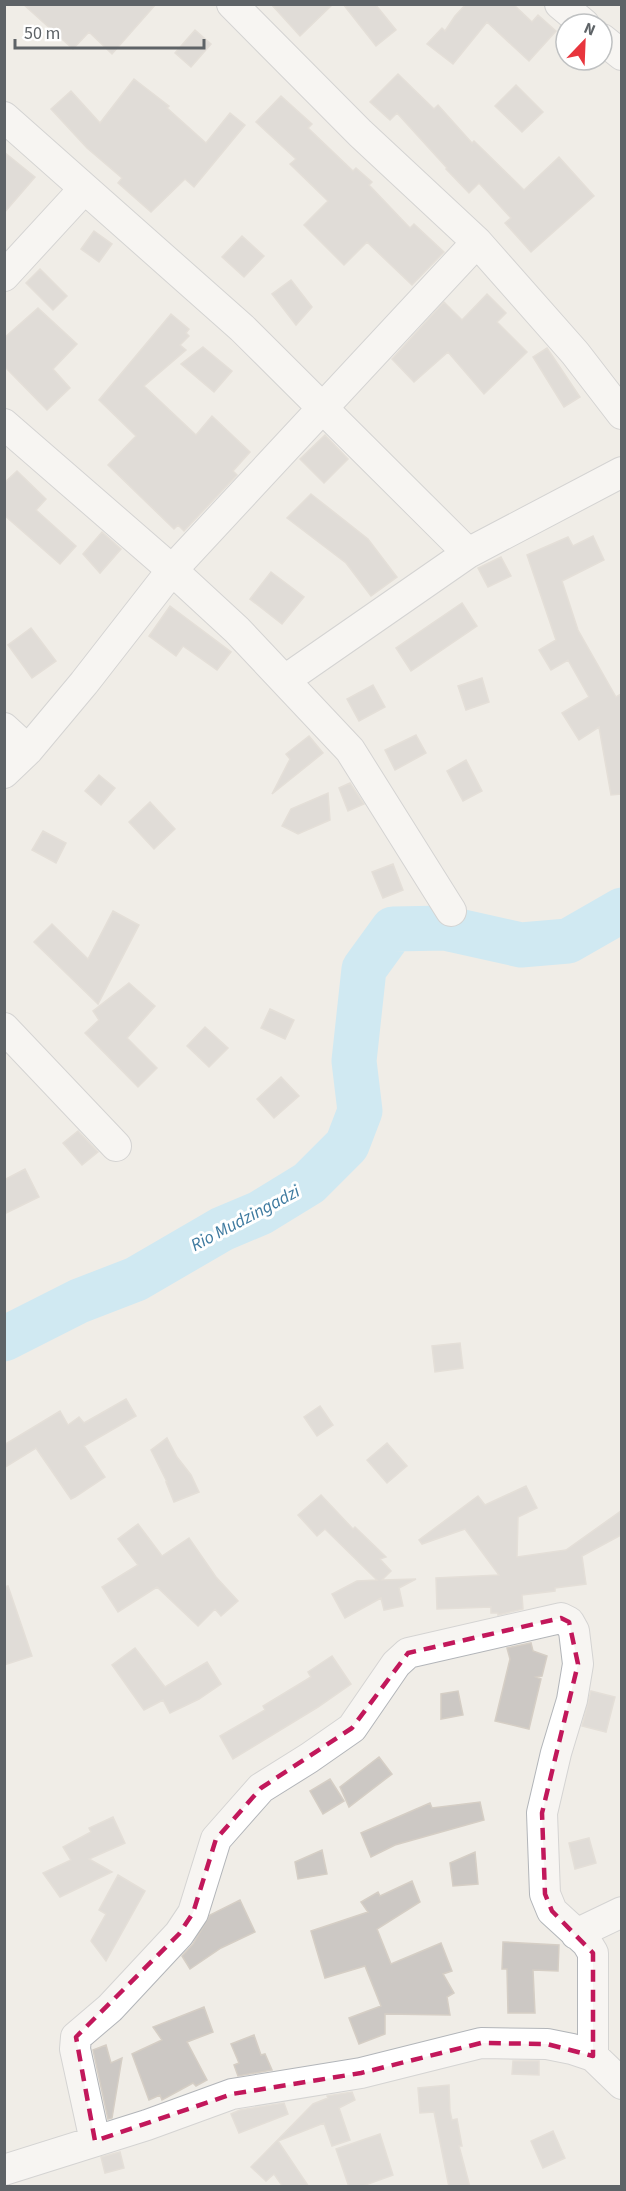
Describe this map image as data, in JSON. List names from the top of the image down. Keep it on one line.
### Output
{"water":["Rio Mudzingadzi"],"scale_bar":"50 m","north":"top right"}
